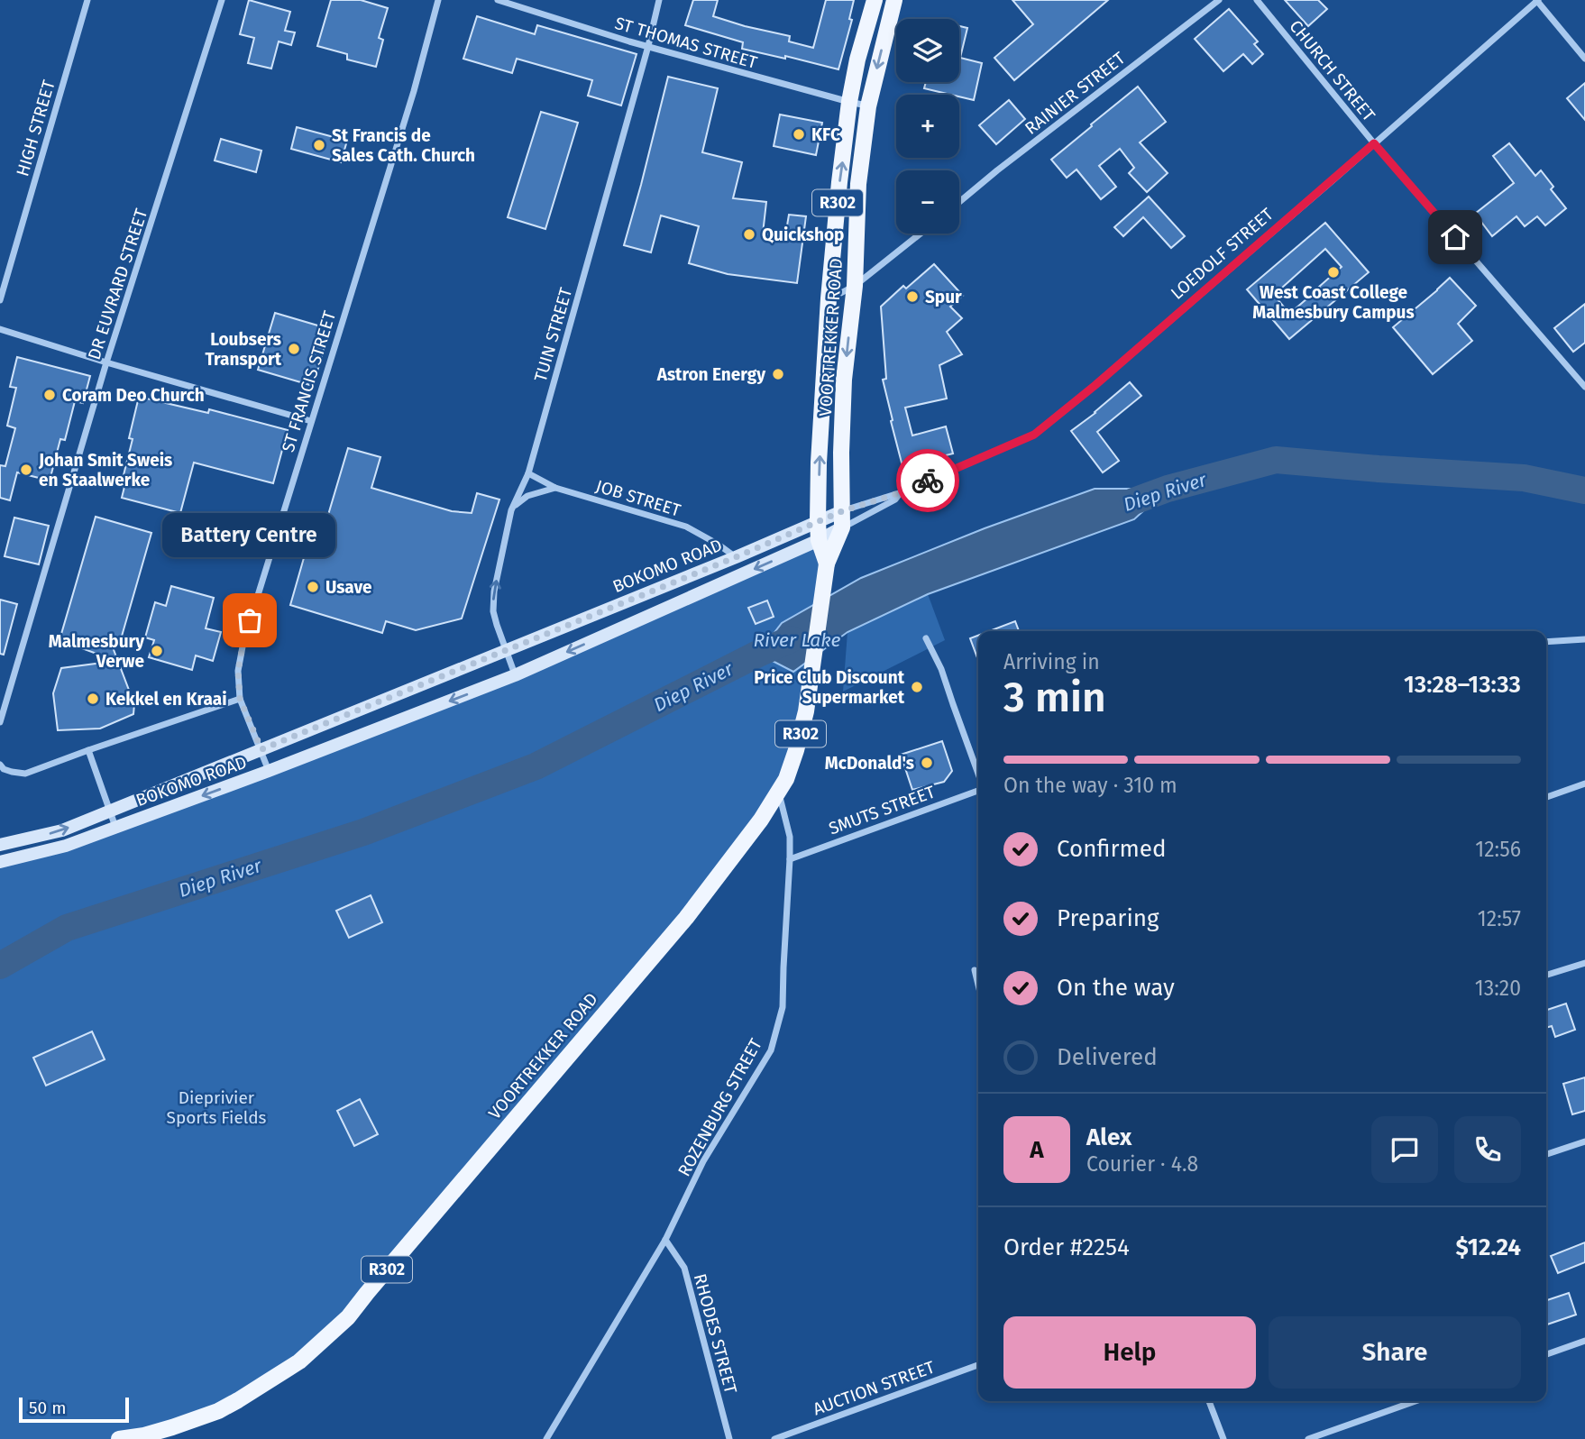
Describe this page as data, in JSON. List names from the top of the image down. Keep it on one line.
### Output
{"streets":{"main road":["R302","LOEDOLF STREET","VOORTREKKER ROAD","BOKOMO ROAD"],"street":["ST THOMAS STREET","CHURCH STREET","RAINIER STREET","HIGH STREET","DR EUVRARD STREET","TUIN STREET","ST FRANCIS STREET","JOB STREET","SMUTS STREET","ROZENBURG STREET","RHODES STREET","AUCTION STREET"]},"crossings":[["ST THOMAS STREET","TUIN STREET"],["ST THOMAS STREET","VOORTREKKER ROAD"],["CHURCH STREET","LOEDOLF STREET"],["LOEDOLF STREET","VOORTREKKER ROAD"],["LOEDOLF STREET","BOKOMO ROAD"],["TUIN STREET","JOB STREET"],["TUIN STREET","BOKOMO ROAD"],["VOORTREKKER ROAD","BOKOMO ROAD"],["VOORTREKKER ROAD","ROZENBURG STREET"],["ST FRANCIS STREET","BOKOMO ROAD"],["JOB STREET","BOKOMO ROAD"],["SMUTS STREET","ROZENBURG STREET"],["ROZENBURG STREET","RHODES STREET"]],"water":["Diep River","River Lake"],"parks":["Dieprivier Sports Fields"],"places":["KFC","St Francis de Sales Cath. Church","Quickshop","West Coast College Malmesbury Campus","Spur","Loubsers Transport","Astron Energy","Coram Deo Church","Johan Smit Sweis en Staalwerke","Usave","Battery Centre","Malmesbury Verwe","Price Club Discount Supermarket","Kekkel en Kraai","McDonald's"],"scale_bar":"50 m","page":{"map_buttons":["+","−"],"bubble":"Battery Centre","heading":["3 min","Arriving in","13:28–13:33"],"panel":["Alex","Courier · 4.8","Order #2254","$12.24"],"bar":"On the way · 310 m","list":[["Confirmed","12:56"],["Preparing","12:57"],["On the way","13:20"],"Delivered"],"round":"A","buttons":["Help","Share"],"scale":"50 m"}}
